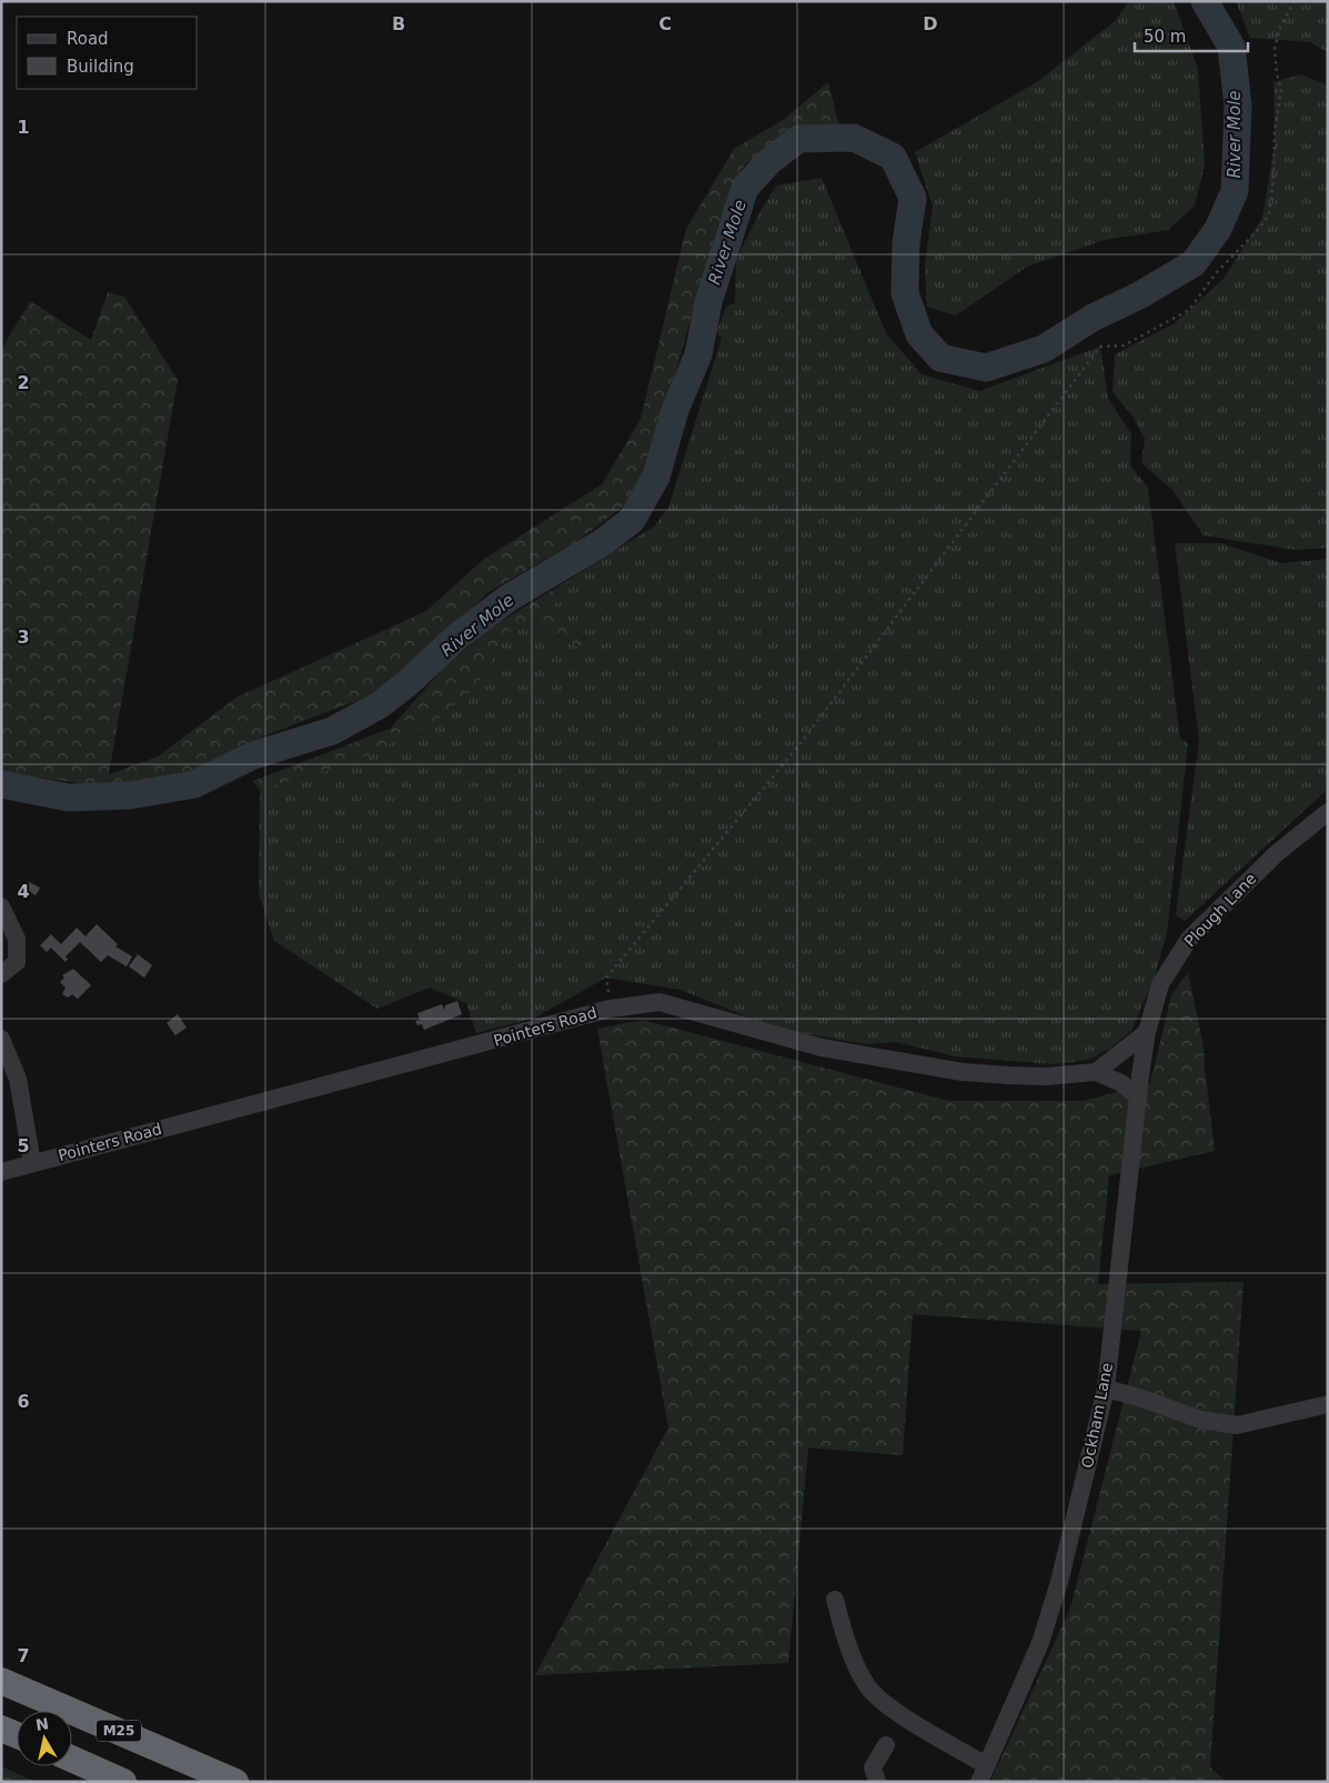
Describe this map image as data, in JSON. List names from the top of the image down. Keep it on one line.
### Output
{"streets":{"highway":["M25"],"street":["Plough Lane","Pointers Road","Ockham Lane"]},"crossings":[["Plough Lane","Ockham Lane"],["Pointers Road","Ockham Lane"]],"water":["River Mole"],"legend":["Road","Building"],"scale_bar":"50 m","north":"top","grid":{"columns":["B","C","D"],"rows":["1","2","3","4","5","6","7"]}}
